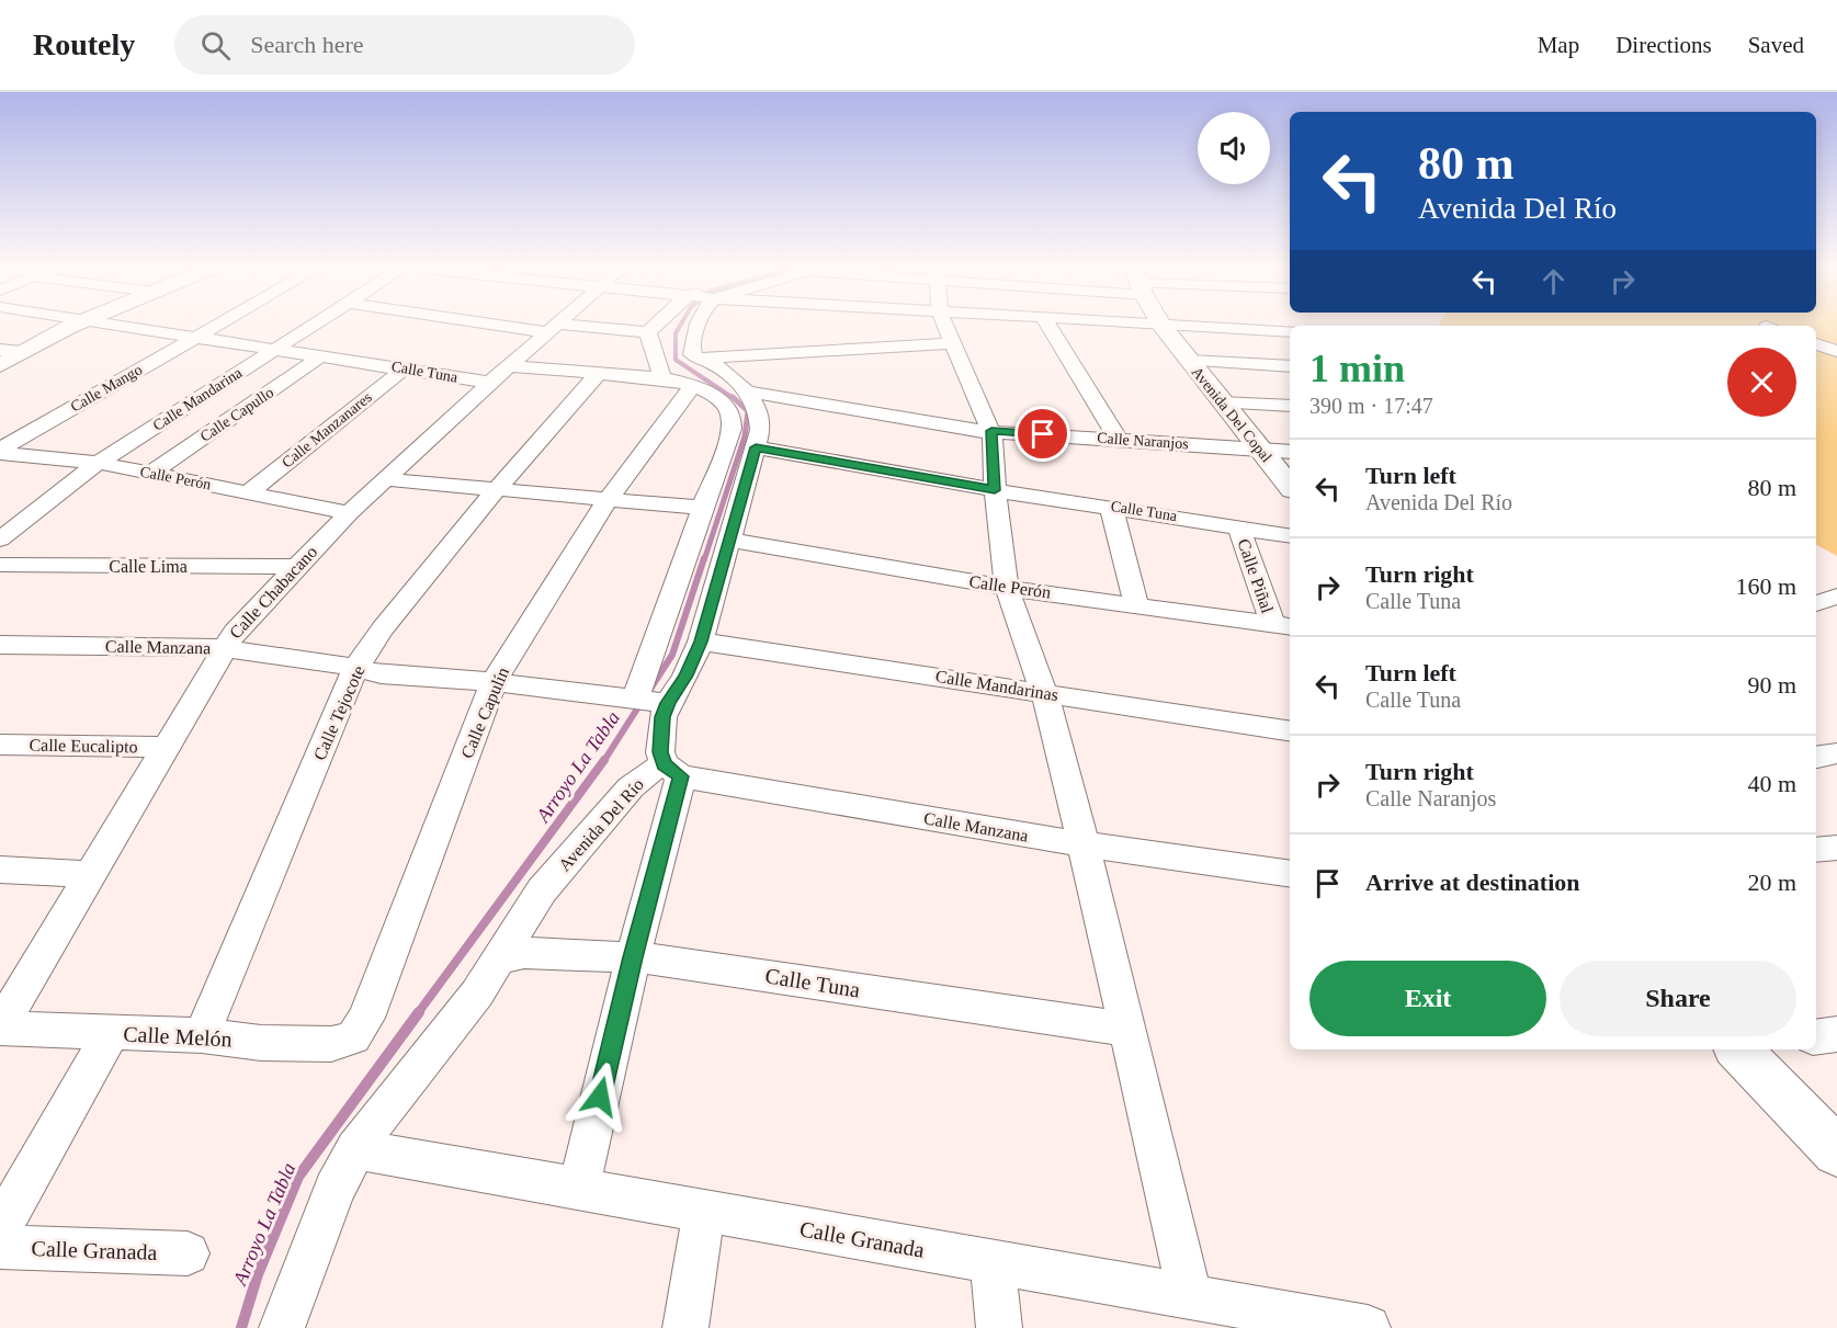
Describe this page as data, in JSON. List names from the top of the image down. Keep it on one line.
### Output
{"streets":{"street":["Calle Tuna","Calle Mango","Calle Mandarina","Calle Capullo","Avenida Del Copal","Calle Manzanares","Calle Naranjos","Calle Perón","Calle Lima","Calle Piñal","Calle Chabacano","Calle Manzana","Calle Mandarinas","Calle Tejocote","Calle Capulín","Calle Eucalipto","Avenida Del Río","Calle Melón","Calle Granada"]},"crossings":[["Calle Tuna","Calle Mango"],["Calle Tuna","Calle Mandarina"],["Calle Tuna","Calle Capullo"],["Calle Tuna","Calle Manzanares"],["Calle Tuna","Calle Piñal"],["Calle Tuna","Calle Chabacano"],["Calle Tuna","Avenida Del Río"],["Calle Mango","Calle Perón"],["Calle Mandarina","Calle Perón"],["Calle Capullo","Calle Perón"],["Avenida Del Copal","Calle Naranjos"],["Calle Manzanares","Calle Perón"],["Calle Perón","Calle Piñal"],["Calle Perón","Calle Chabacano"],["Calle Lima","Calle Chabacano"],["Calle Chabacano","Calle Manzana"],["Calle Chabacano","Calle Eucalipto"],["Calle Chabacano","Calle Melón"],["Calle Manzana","Calle Tejocote"],["Calle Manzana","Calle Capulín"],["Calle Manzana","Avenida Del Río"],["Calle Tejocote","Calle Melón"],["Calle Capulín","Calle Melón"],["Avenida Del Río","Calle Granada"]],"water":["Arroyo La Tabla"],"page":{"header":"Routely","search":"Search here","nav":["Map","Directions","Saved"],"turn":["80 m","Avenida Del Río"],"heading":["1 min","390 m · 17:47"],"list":[{"name":"Turn left","note":"Avenida Del Río","value":"80 m"},{"name":"Turn right","note":"Calle Tuna","value":"160 m"},{"name":"Turn left","note":"Calle Tuna","value":"90 m"},{"name":"Turn right","note":"Calle Naranjos","value":"40 m"},{"name":"Arrive at destination","value":"20 m"}],"buttons":["Exit","Share"]}}
